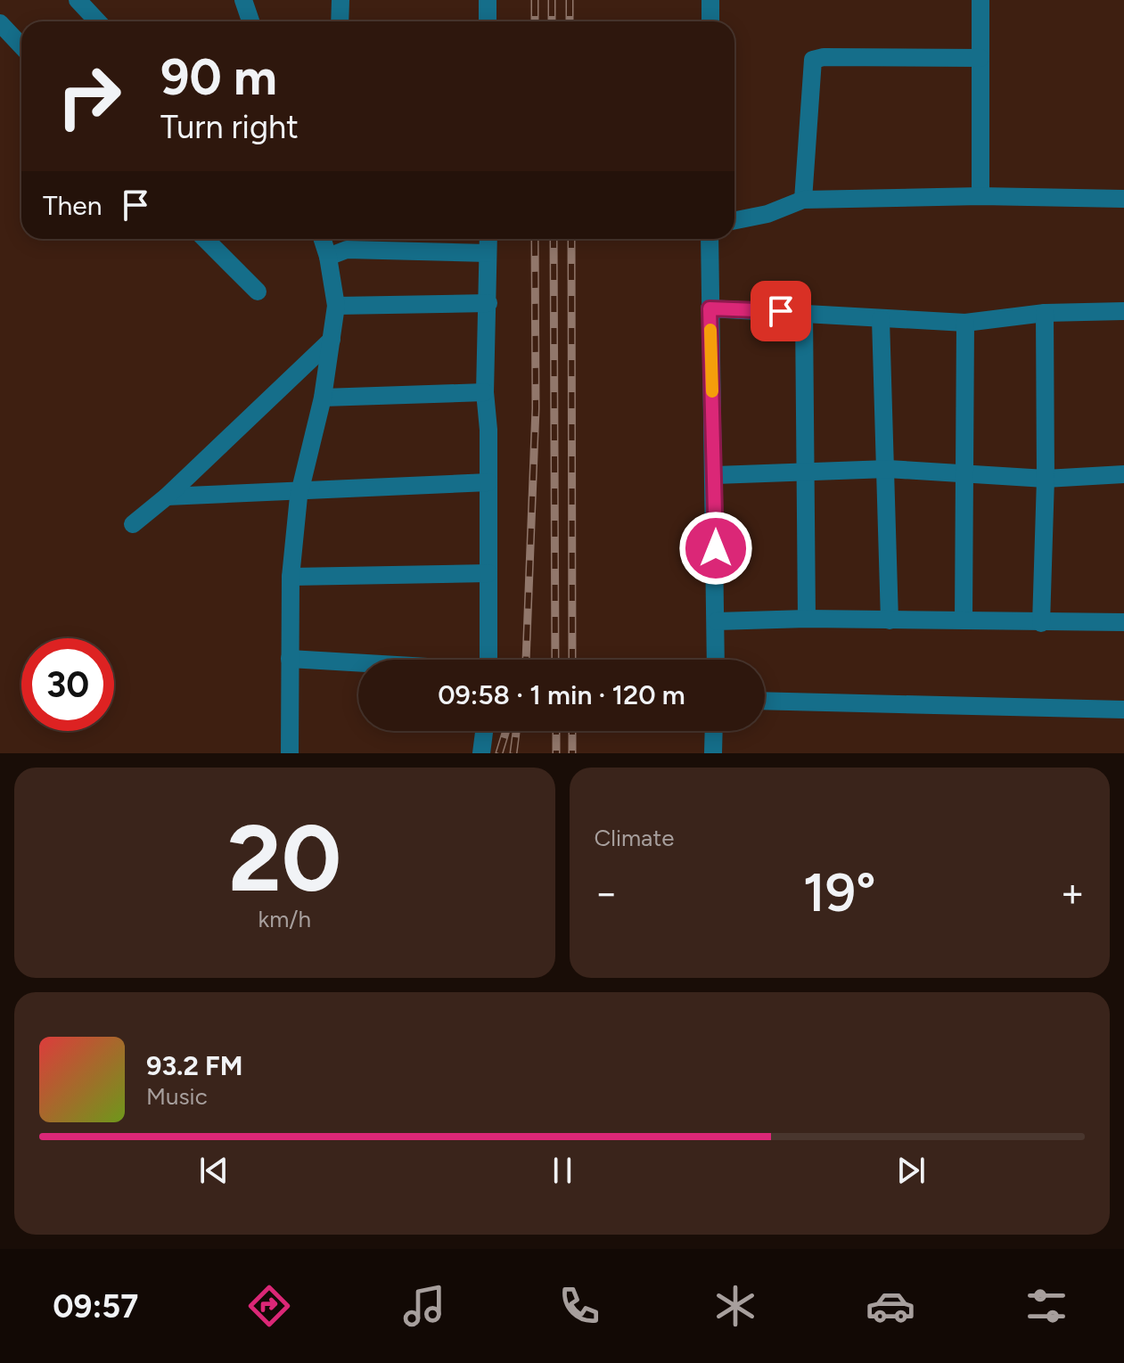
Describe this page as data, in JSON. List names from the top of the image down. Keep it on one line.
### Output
{"page":{"turn":["90 m","Turn right"],"then":"Then","limit":"30","trip":"09:58 · 1 min · 120 m","tile":[["20","km/h"],"Climate"],"heat":["−","19°","+"],"song":["93.2 FM","Music"],"tabs":"09:57"}}
